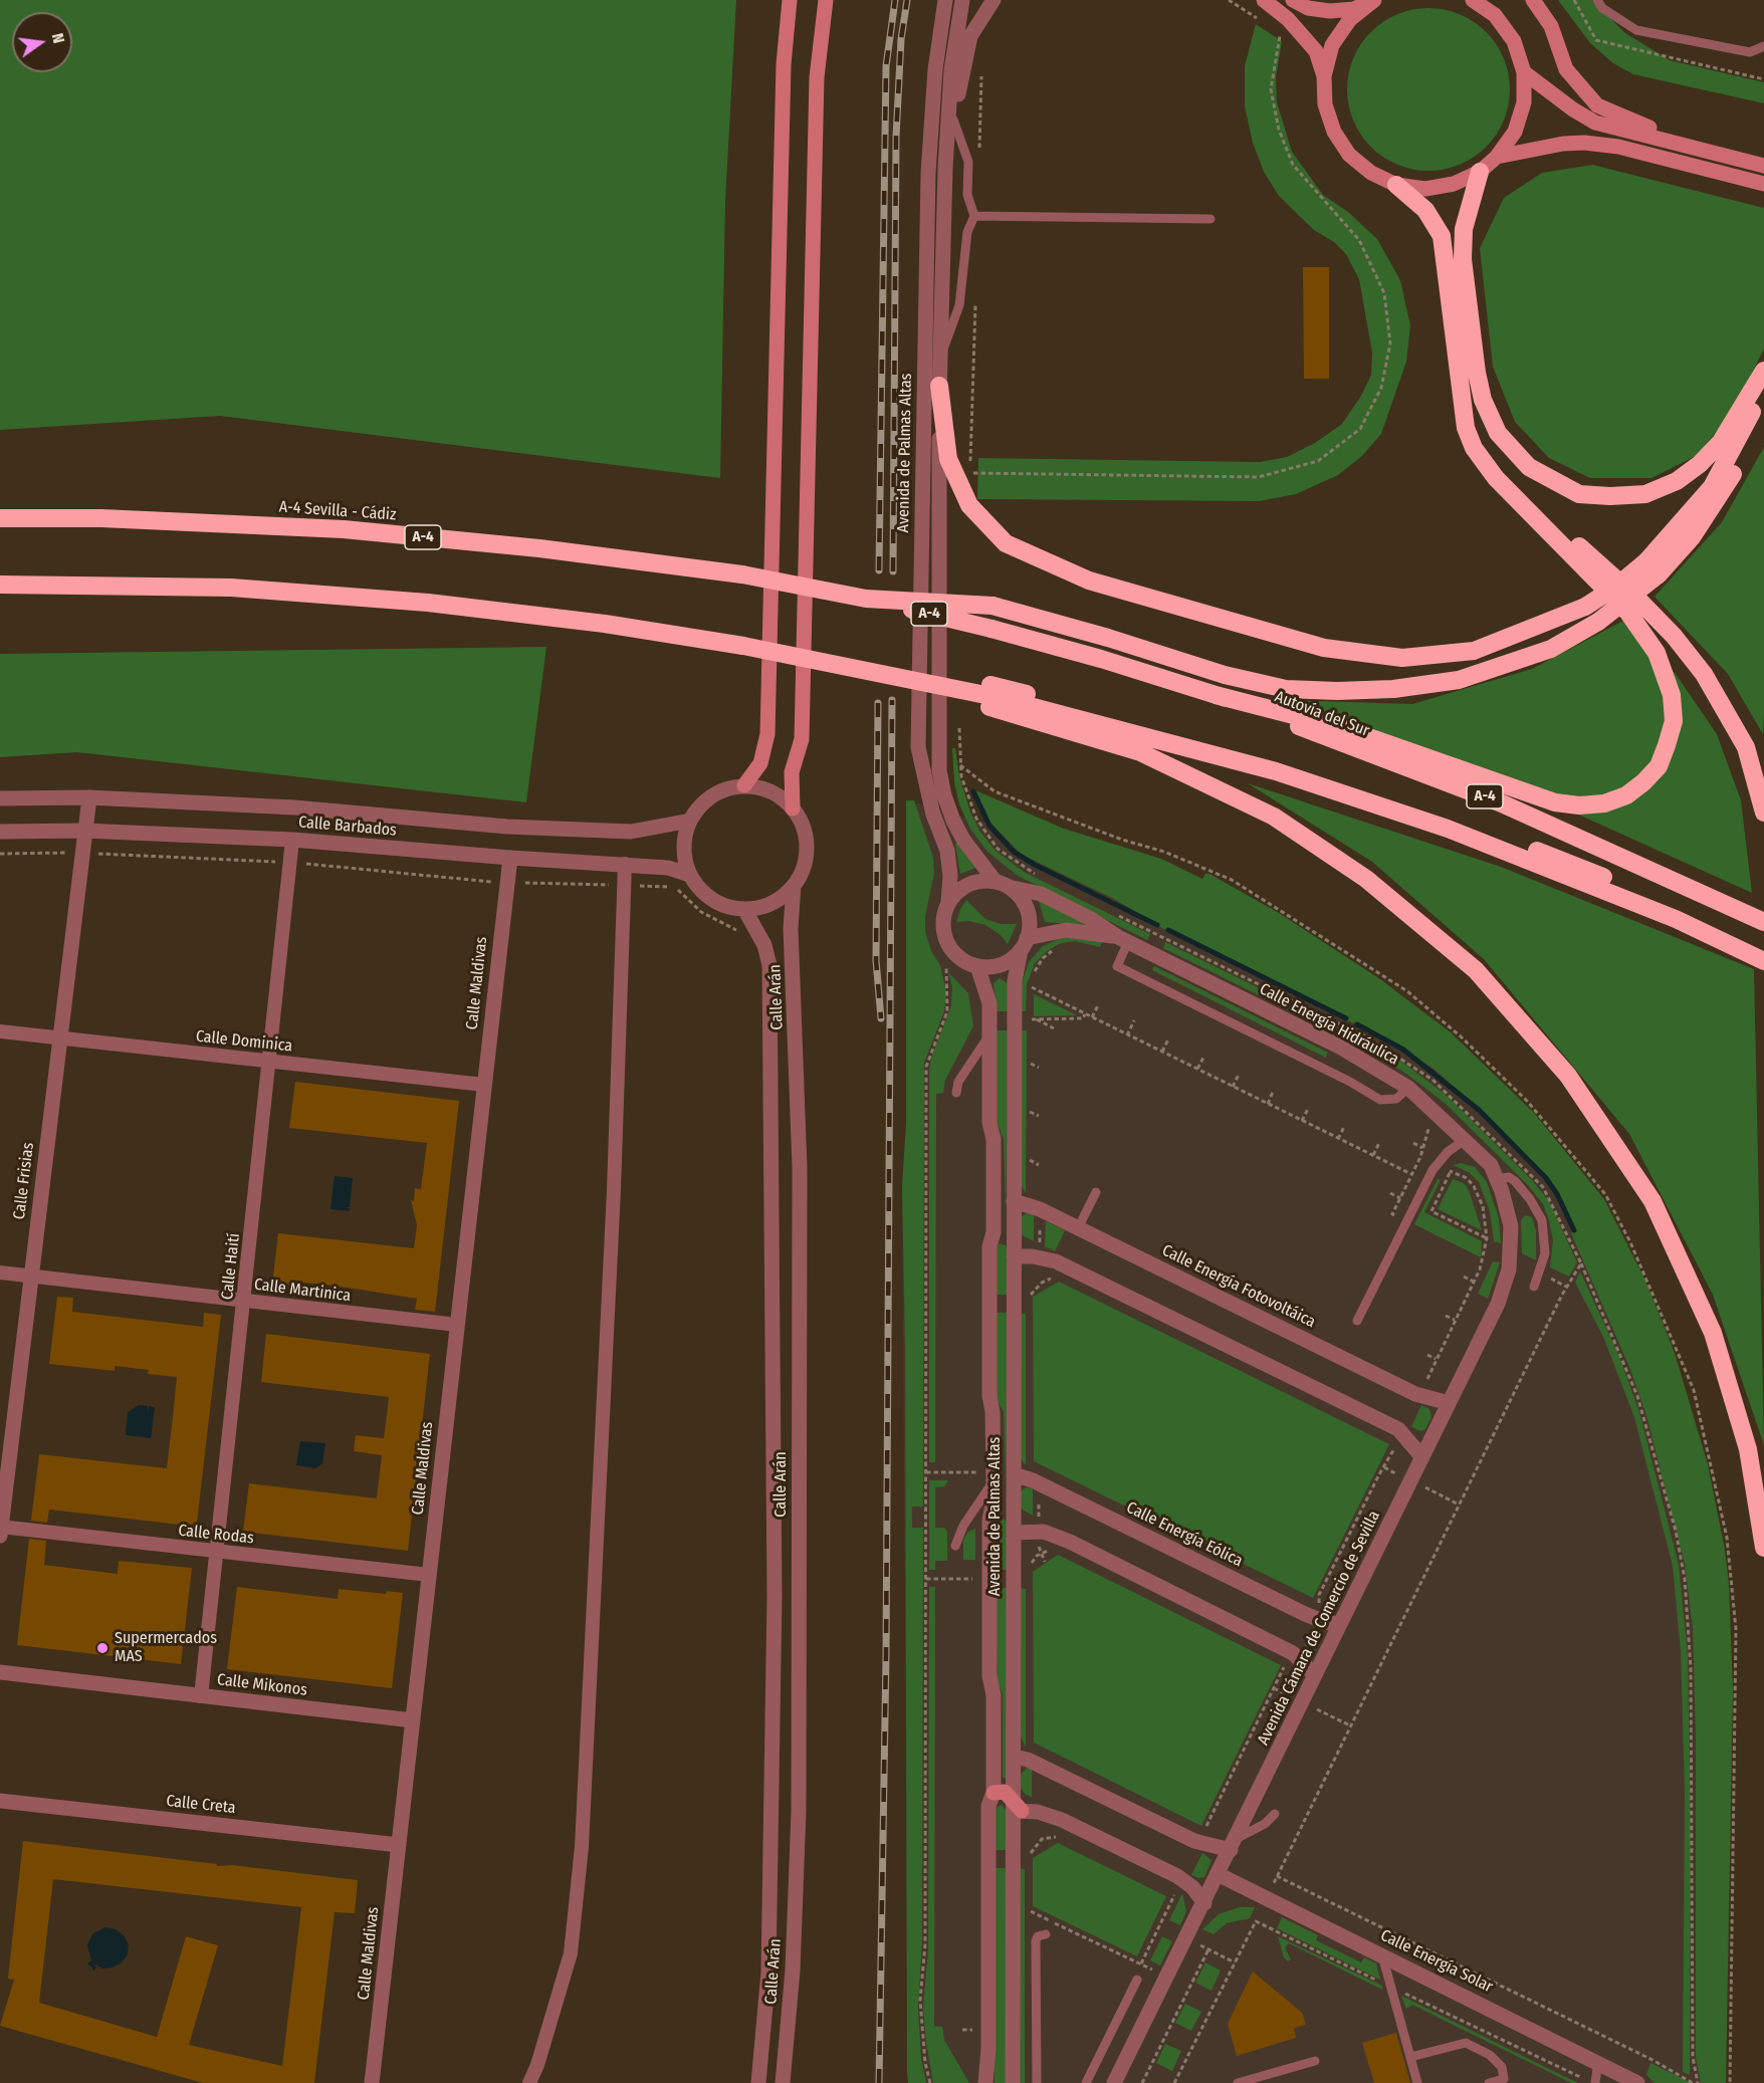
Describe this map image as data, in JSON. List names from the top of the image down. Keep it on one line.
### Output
{"streets":{"highway":["A-4 Sevilla - Cádiz","A-4","Autovía del Sur"],"street":["Avenida de Palmas Altas","Calle Barbados","Calle Maldivas","Calle Arán","Calle Energía Hidráulica","Calle Dominica","Calle Frisias","Calle Haití","Calle Energía Fotovoltáica","Calle Martinica","Calle Rodas","Calle Energía Eólica","Avenida Cámara de Comercio de Sevilla","Calle Mikonos","Calle Creta","Calle Energía Solar"]},"crossings":[["Avenida de Palmas Altas","Calle Energía Hidráulica"],["Avenida de Palmas Altas","Calle Energía Fotovoltáica"],["Avenida de Palmas Altas","Calle Energía Eólica"],["A-4 Sevilla - Cádiz","Autovía del Sur"],["Calle Barbados","Calle Maldivas"],["Calle Barbados","Calle Arán"],["Calle Barbados","Calle Frisias"],["Calle Barbados","Calle Haití"],["Calle Maldivas","Calle Dominica"],["Calle Maldivas","Calle Martinica"],["Calle Maldivas","Calle Rodas"],["Calle Maldivas","Calle Mikonos"],["Calle Maldivas","Calle Creta"],["Calle Energía Hidráulica","Avenida Cámara de Comercio de Sevilla"],["Calle Dominica","Calle Frisias"],["Calle Dominica","Calle Haití"],["Calle Frisias","Calle Martinica"],["Calle Frisias","Calle Rodas"],["Calle Haití","Calle Martinica"],["Calle Haití","Calle Rodas"],["Calle Haití","Calle Mikonos"],["Calle Energía Fotovoltáica","Avenida Cámara de Comercio de Sevilla"],["Calle Energía Eólica","Avenida Cámara de Comercio de Sevilla"],["Avenida Cámara de Comercio de Sevilla","Calle Energía Solar"]],"places":["Supermercados MAS"],"north":"right"}
